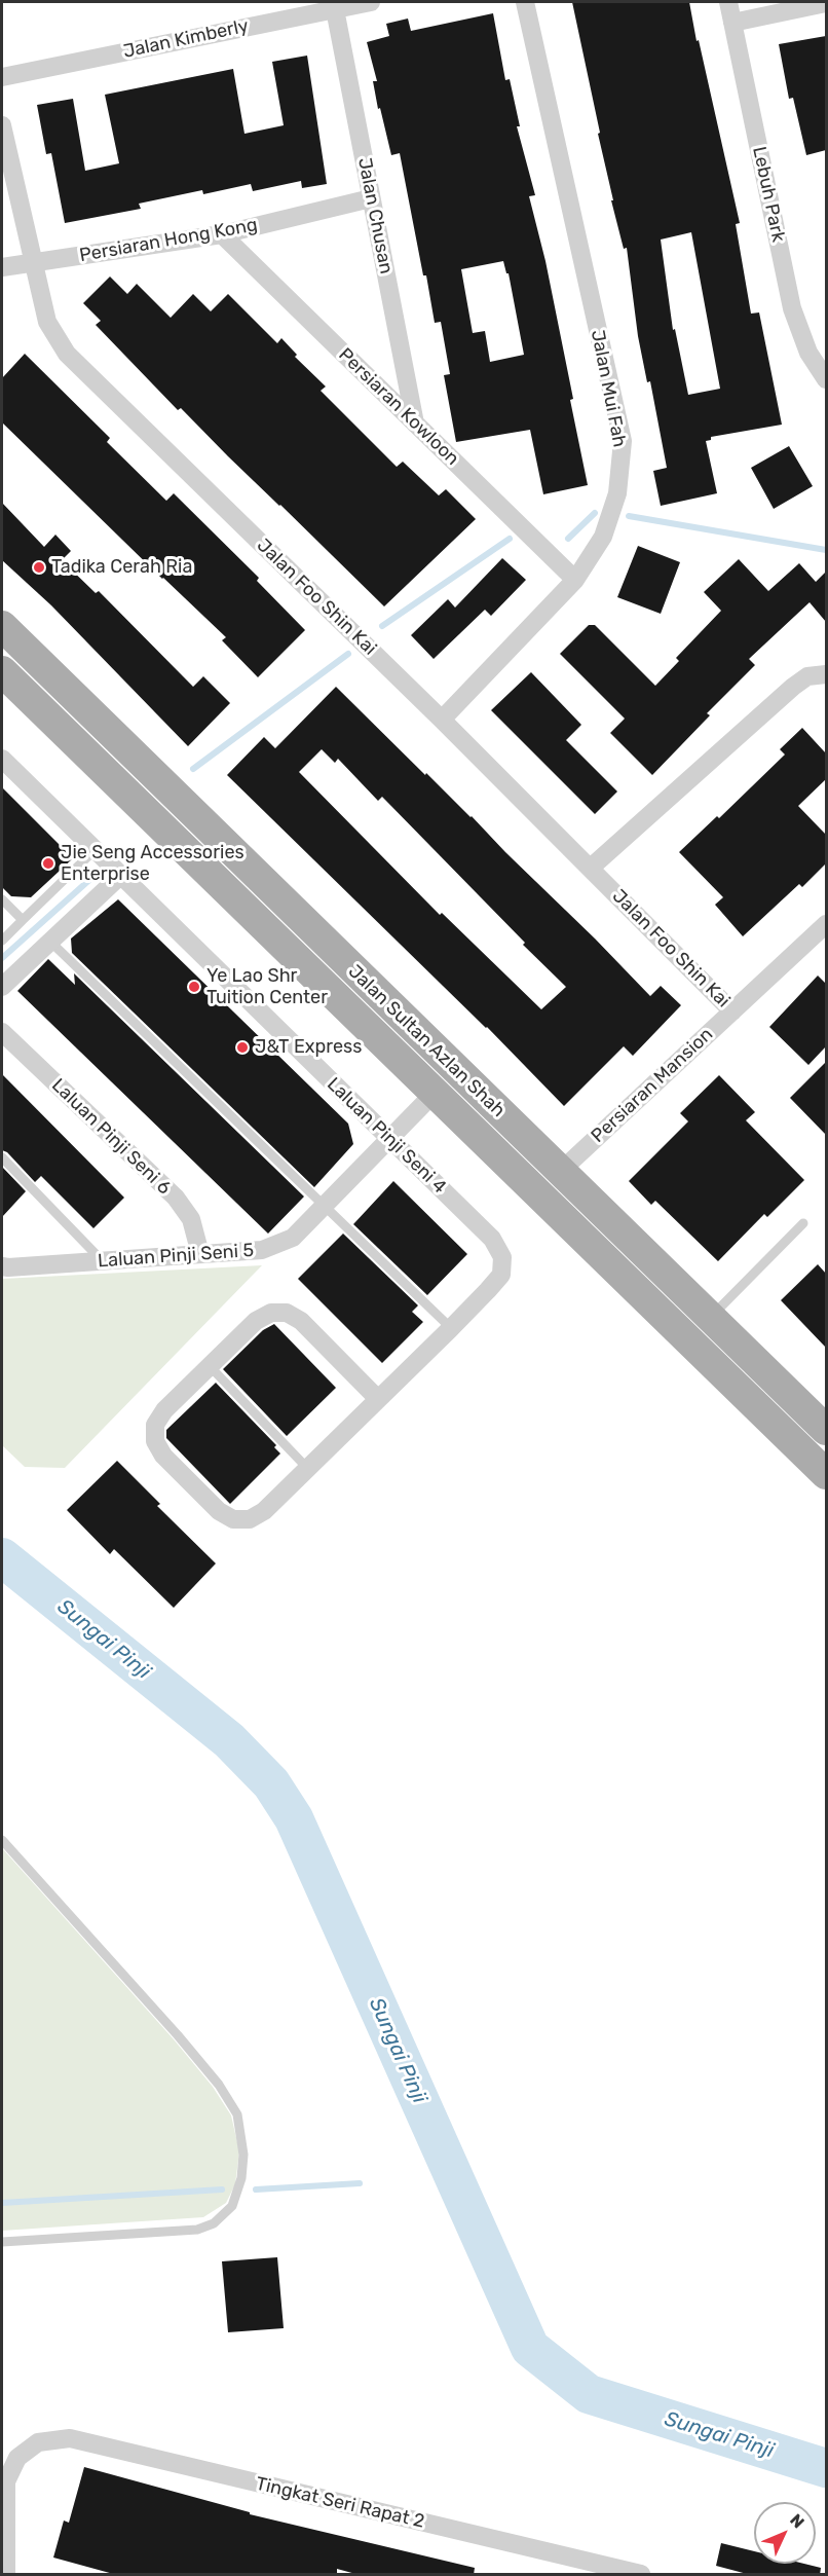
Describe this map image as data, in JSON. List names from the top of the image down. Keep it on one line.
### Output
{"streets":{"main road":["Jalan Sultan Azlan Shah"],"street":["Jalan Kimberly","Lebuh Park","Jalan Chusan","Persiaran Hong Kong","Jalan Mui Fah","Persiaran Kowloon","Jalan Foo Shin Kai","Persiaran Mansion","Laluan Pinji Seni 4","Laluan Pinji Seni 6","Laluan Pinji Seni 5","Tingkat Seri Rapat 2"]},"crossings":[["Jalan Kimberly","Jalan Chusan"],["Jalan Chusan","Persiaran Hong Kong"],["Jalan Chusan","Persiaran Kowloon"],["Persiaran Hong Kong","Persiaran Kowloon"],["Persiaran Hong Kong","Jalan Foo Shin Kai"],["Jalan Mui Fah","Persiaran Kowloon"],["Jalan Mui Fah","Jalan Foo Shin Kai"],["Jalan Foo Shin Kai","Persiaran Mansion"],["Jalan Sultan Azlan Shah","Persiaran Mansion"],["Jalan Sultan Azlan Shah","Laluan Pinji Seni 5"],["Laluan Pinji Seni 4","Laluan Pinji Seni 5"],["Laluan Pinji Seni 6","Laluan Pinji Seni 5"]],"water":["Sungai Pinji"],"places":["Tadika Cerah Ria","Jie Seng Accessories Enterprise","Ye Lao Shr Tuition Center","J&T Express"],"north":"top right"}
